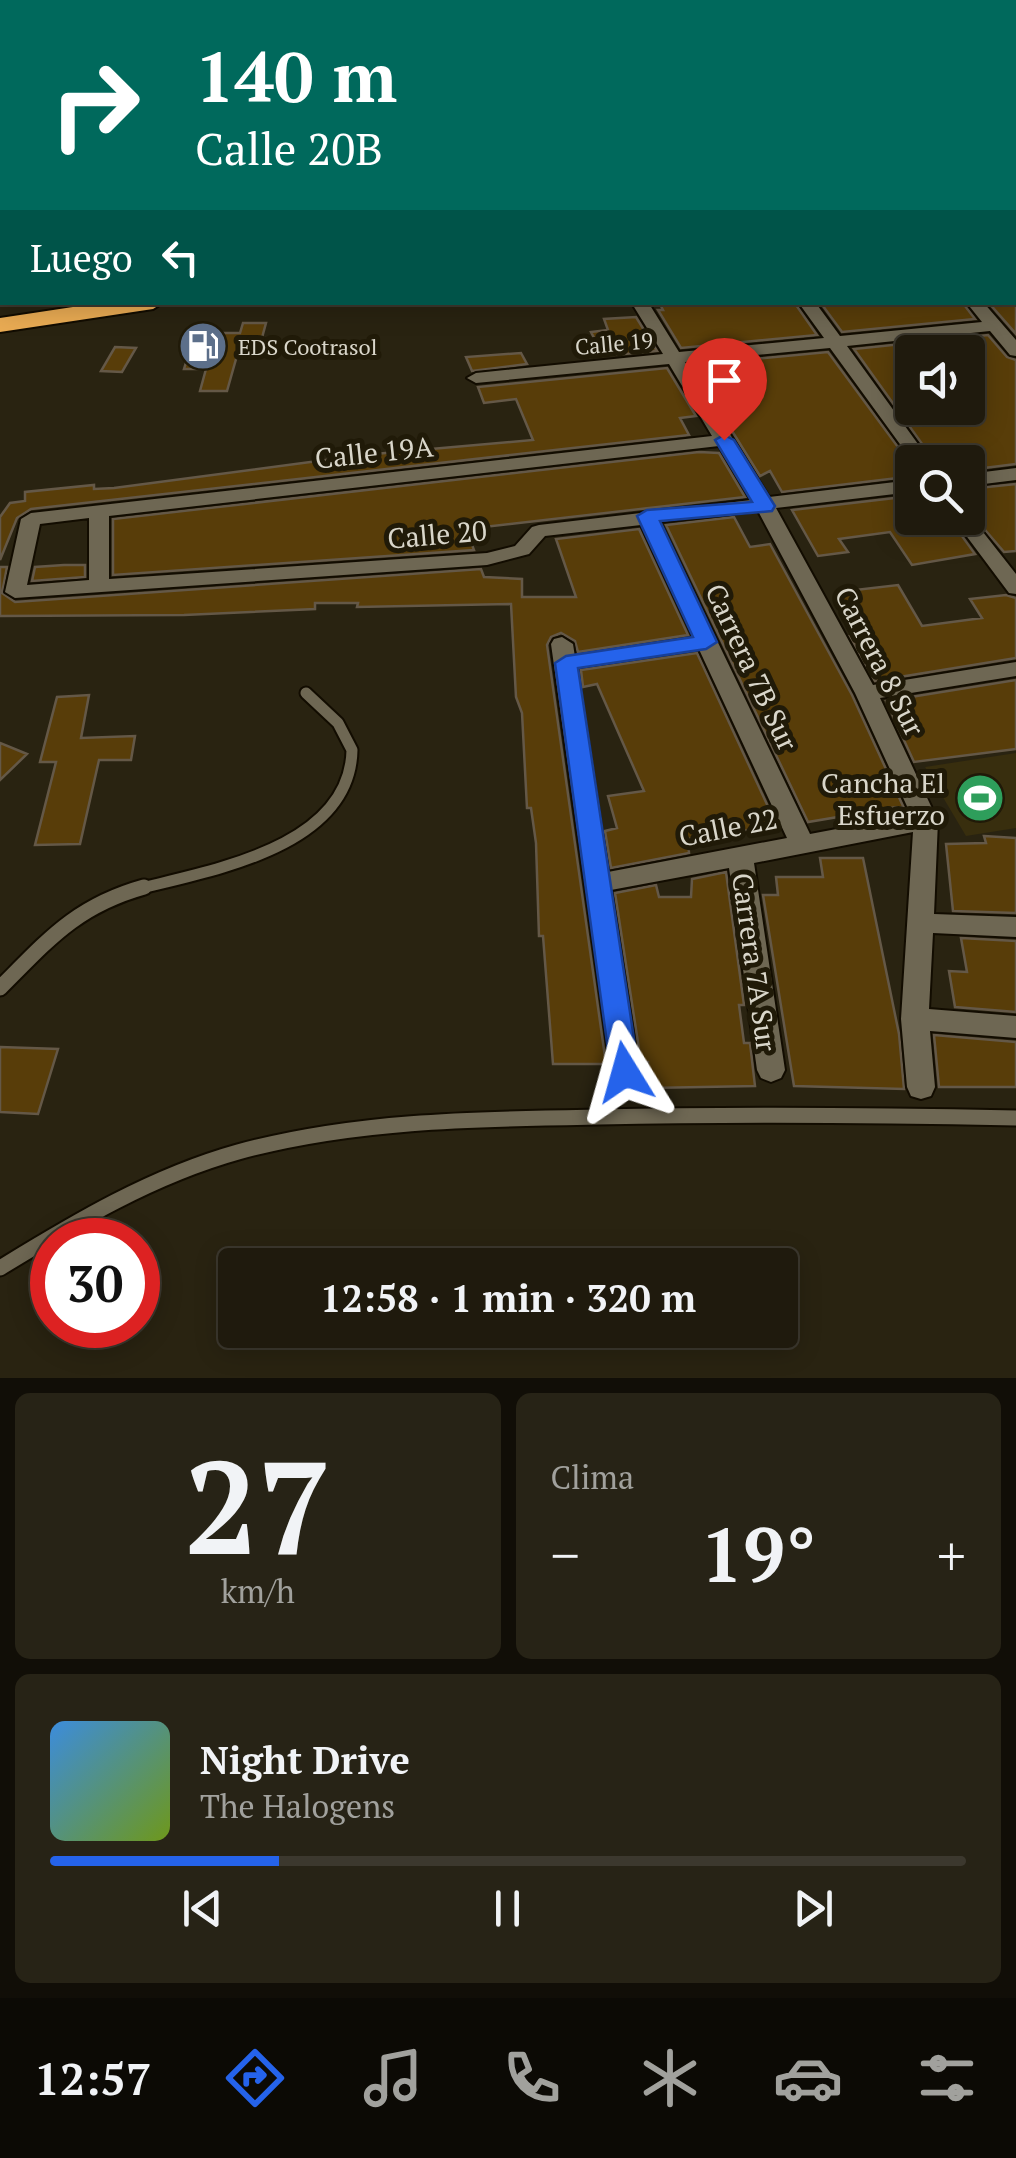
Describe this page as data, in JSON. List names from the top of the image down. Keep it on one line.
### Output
{"streets":{"street":["Calle 19","Calle 19A","Calle 20","Carrera 8 Sur","Carrera 7B Sur","Calle 22","Carrera 7A Sur"]},"crossings":[["Calle 19","Carrera 8 Sur"],["Calle 19A","Calle 20"],["Calle 19A","Carrera 8 Sur"],["Calle 20","Carrera 8 Sur"],["Calle 20","Carrera 7B Sur"],["Carrera 8 Sur","Calle 22"],["Carrera 7B Sur","Calle 22"],["Calle 22","Carrera 7A Sur"]],"places":{"fuel station":["EDS Cootrasol"],"sports":["Cancha El Esfuerzo"]},"page":{"turn":["140 m","Calle 20B"],"then":"Luego","limit":"30","trip":"12:58 · 1 min · 320 m","tile":[["27","km/h"],"Clima"],"heat":["−","19°","+"],"song":["Night Drive","The Halogens"],"tabs":"12:57"}}
